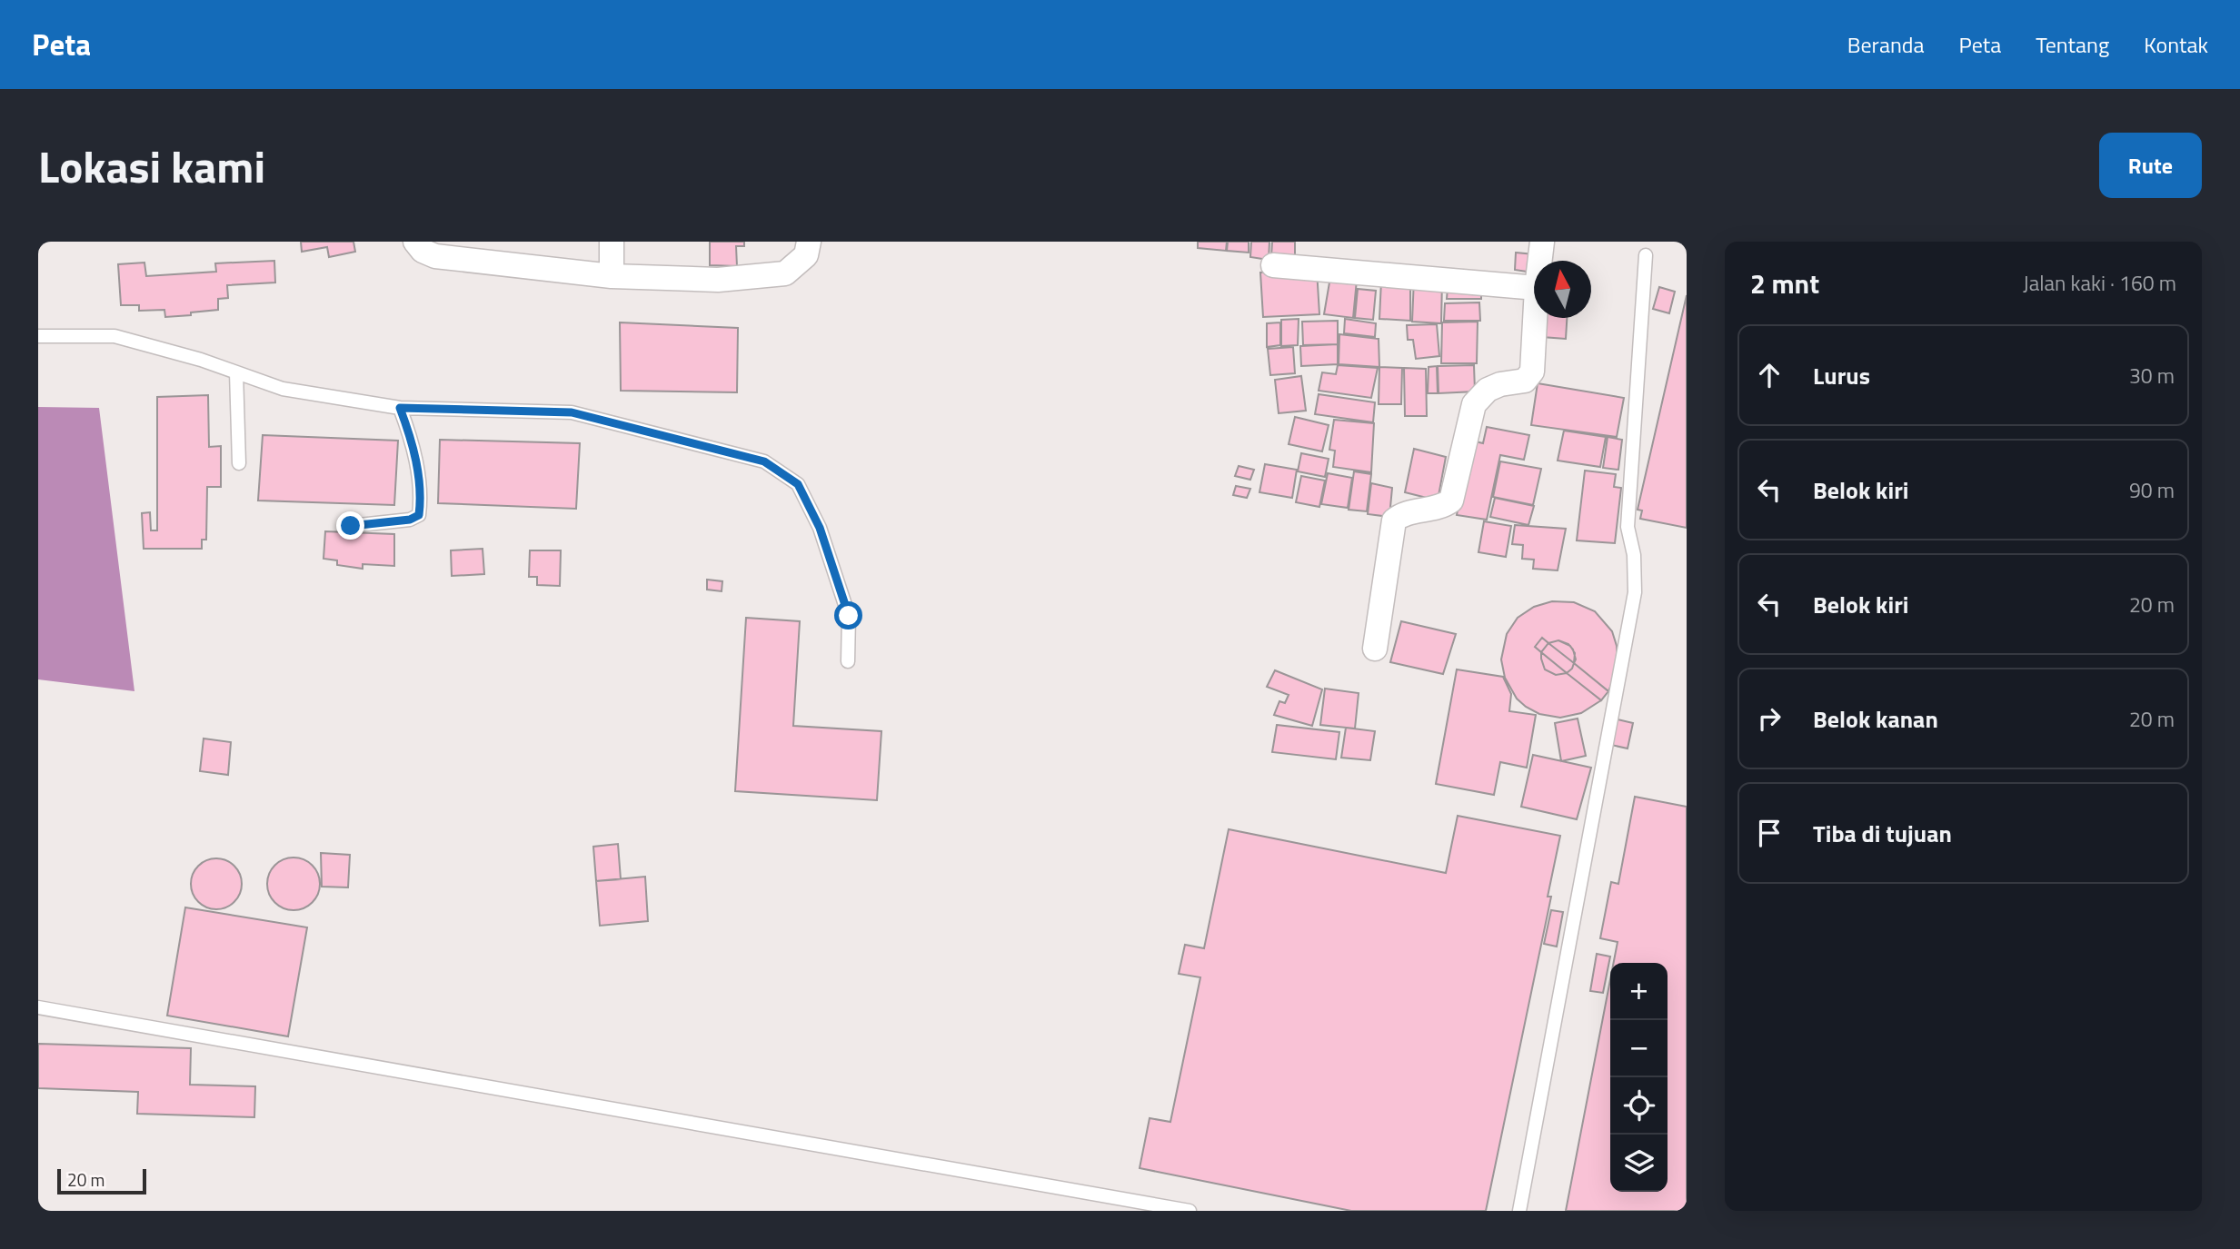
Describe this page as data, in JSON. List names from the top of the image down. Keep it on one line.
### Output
{"scale_bar":"20 m","north":"top","page":{"header":"Peta","nav":["Beranda","Peta","Tentang","Kontak"],"title":"Lokasi kami","buttons":"Rute","heading":["2 mnt","Jalan kaki · 160 m"],"list":[["Lurus","30 m"],["Belok kiri","90 m"],["Belok kiri","20 m"],["Belok kanan","20 m"],"Tiba di tujuan"],"map_buttons":["+","−"],"scale":"20 m"}}
